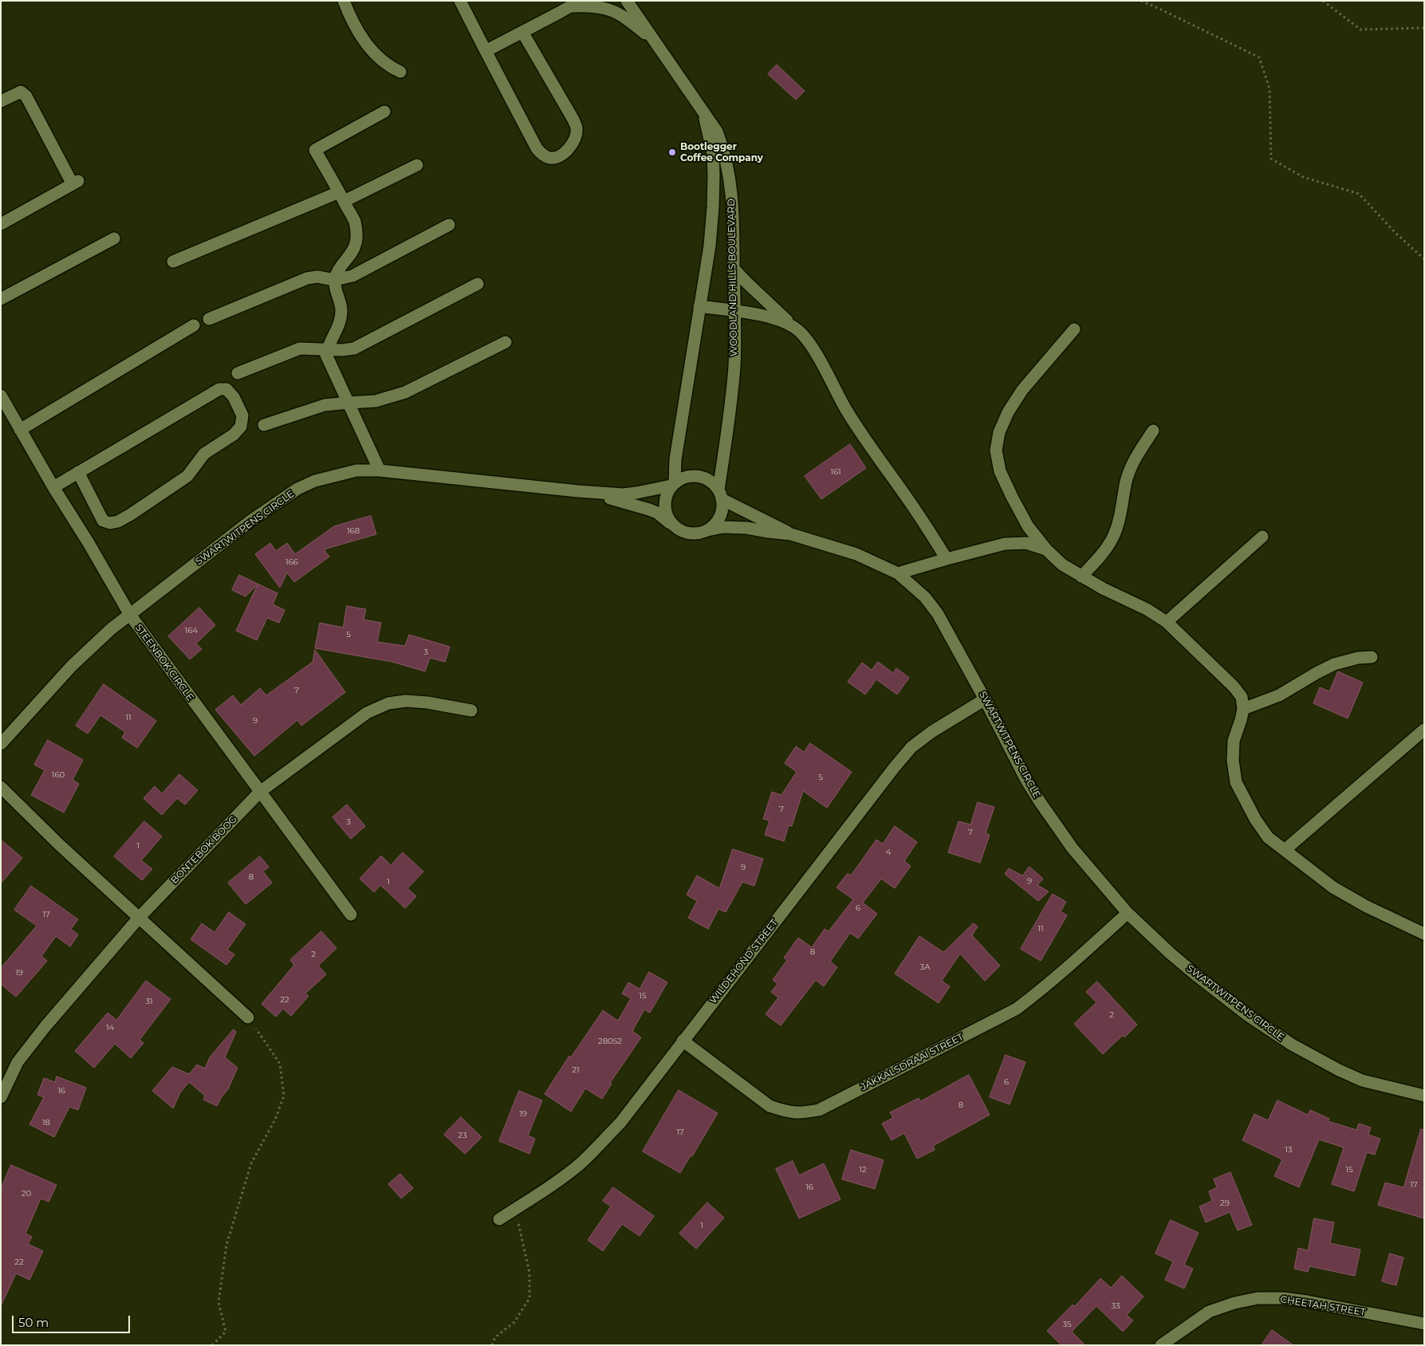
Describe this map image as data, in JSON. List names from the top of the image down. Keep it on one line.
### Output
{"streets":{"street":["WOODLAND HILLS BOULEVARD","SWARTWITPENS CIRCLE","STEENBOK CIRCLE","BONTEBOK BOOG","WILDEHOND STREET","JAKKALSDRAAI STREET","CHEETAH STREET"]},"crossings":[["WOODLAND HILLS BOULEVARD","SWARTWITPENS CIRCLE"],["SWARTWITPENS CIRCLE","STEENBOK CIRCLE"],["SWARTWITPENS CIRCLE","WILDEHOND STREET"],["SWARTWITPENS CIRCLE","JAKKALSDRAAI STREET"],["STEENBOK CIRCLE","BONTEBOK BOOG"],["WILDEHOND STREET","JAKKALSDRAAI STREET"]],"places":["Bootlegger Coffee Company"],"house_numbers":["161","168","166","164","5","3","7","11","9","160","5","7","3","7","1","4","9","8","9","1","6","17","11","8","2","3A","19","15","22","31","2","14","28052","21","6","16","8","19","18","17","23","13","12","15","17","16","20","29","1","22","33","35"],"scale_bar":"50 m"}
